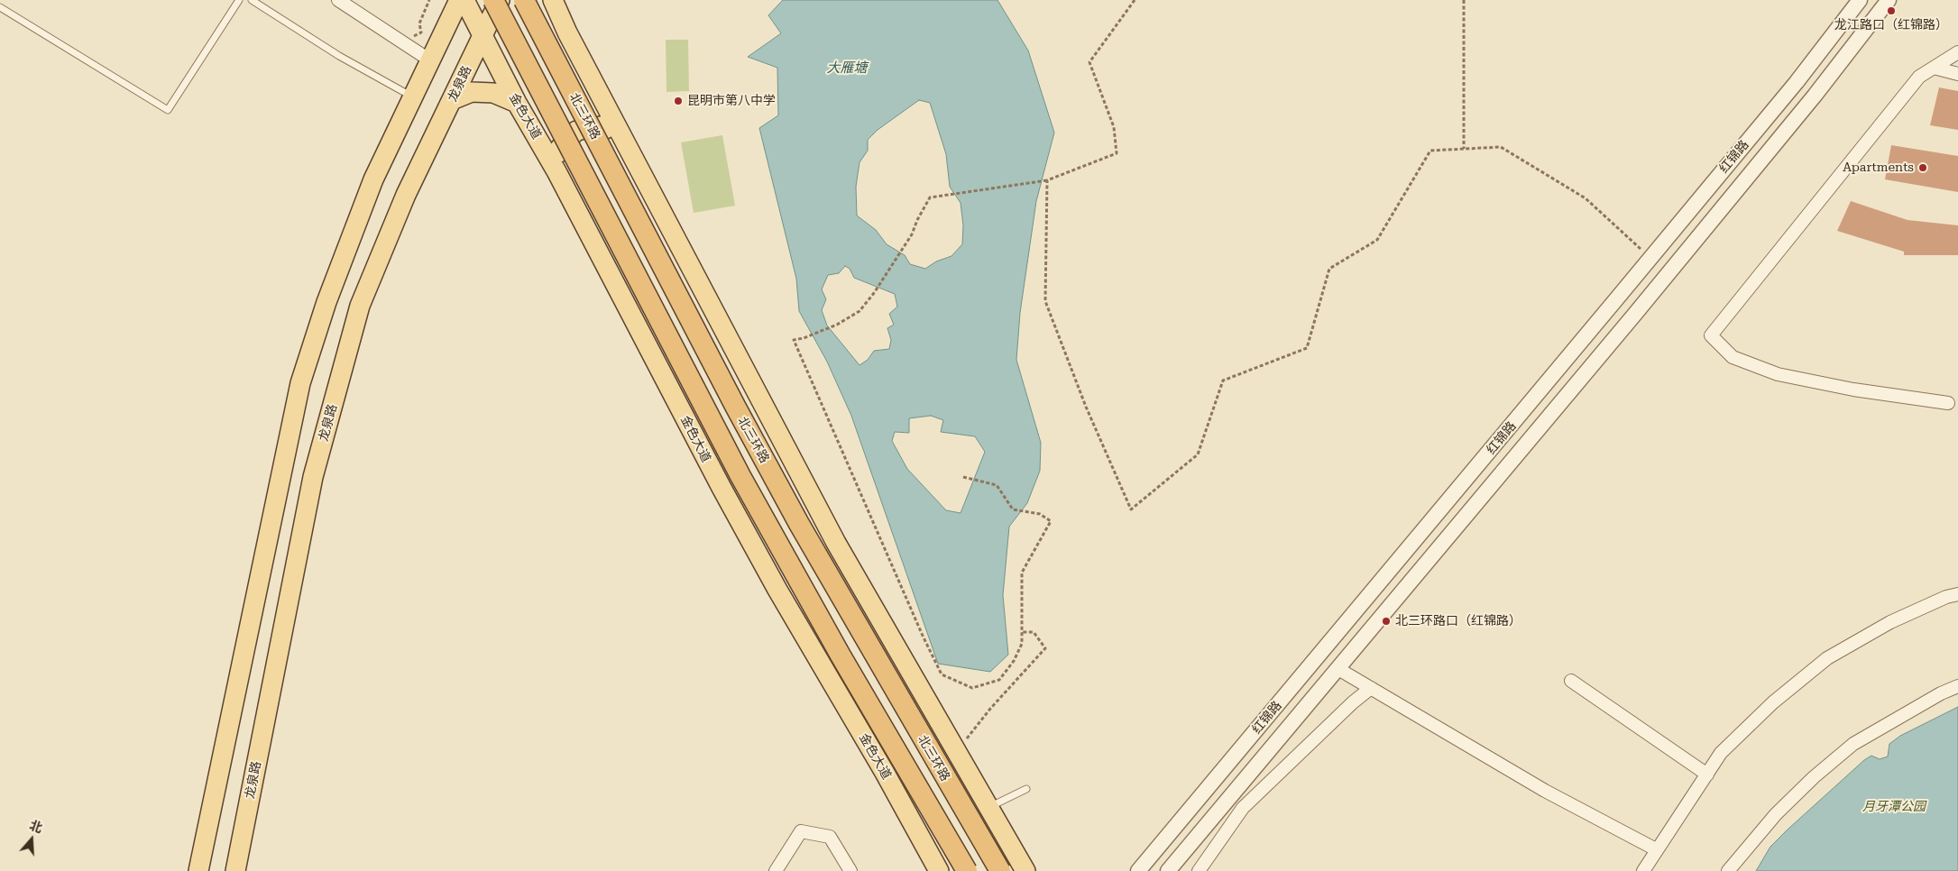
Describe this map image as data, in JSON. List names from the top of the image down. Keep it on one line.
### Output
{"streets":{"highway":["北三环路"],"main road":["龙泉路","金色大道"],"street":["红锦路"]},"crossings":[["龙泉路","金色大道"]],"water":["大雁塘"],"parks":["月牙潭公园"],"places":["龙江路口（红锦路）","昆明市第八中学","Apartments","北三环路口（红锦路）"],"north":"top"}
